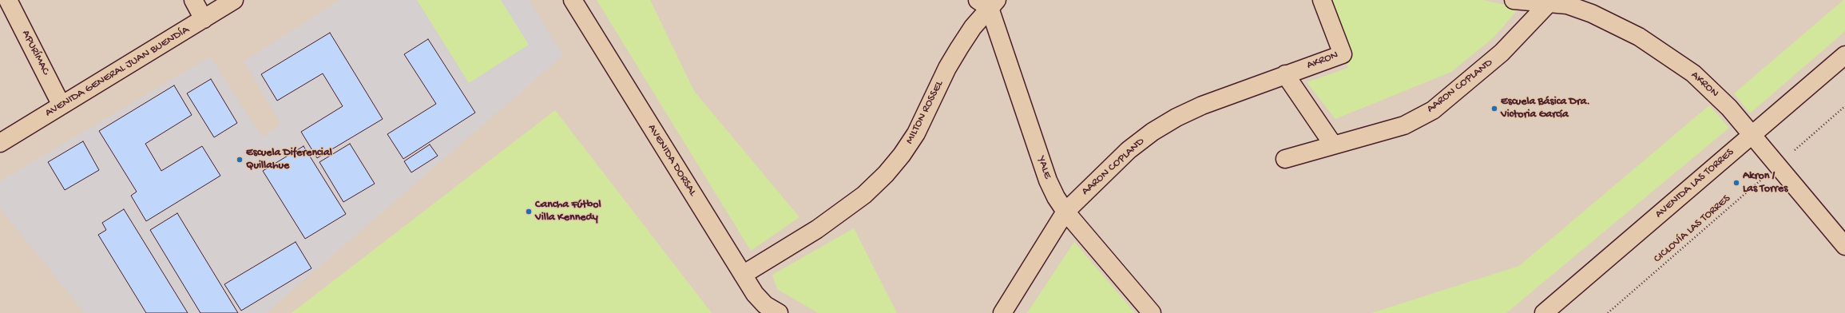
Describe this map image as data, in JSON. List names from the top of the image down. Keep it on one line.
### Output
{"streets":{"street":["APURÍMAC","AKRON","AVENIDA GENERAL JUAN BUENDÍA","AARON COPLAND","MILTON ROSSEL","AVENIDA DORSAL","YALE","AVENIDA LAS TORRES"],"path":["CICLOVÍA LAS TORRES"]},"crossings":[["APURÍMAC","AVENIDA GENERAL JUAN BUENDÍA"],["AKRON","AARON COPLAND"],["AKRON","AVENIDA LAS TORRES"],["AKRON","CICLOVÍA LAS TORRES"],["AARON COPLAND","YALE"],["MILTON ROSSEL","AVENIDA DORSAL"],["MILTON ROSSEL","YALE"]],"places":["Escuela Básica Dra. Victoria García","Escuela Diferencial Quillahue","Akron / Las Torres","Cancha Fútbol Villa Kennedy"]}
